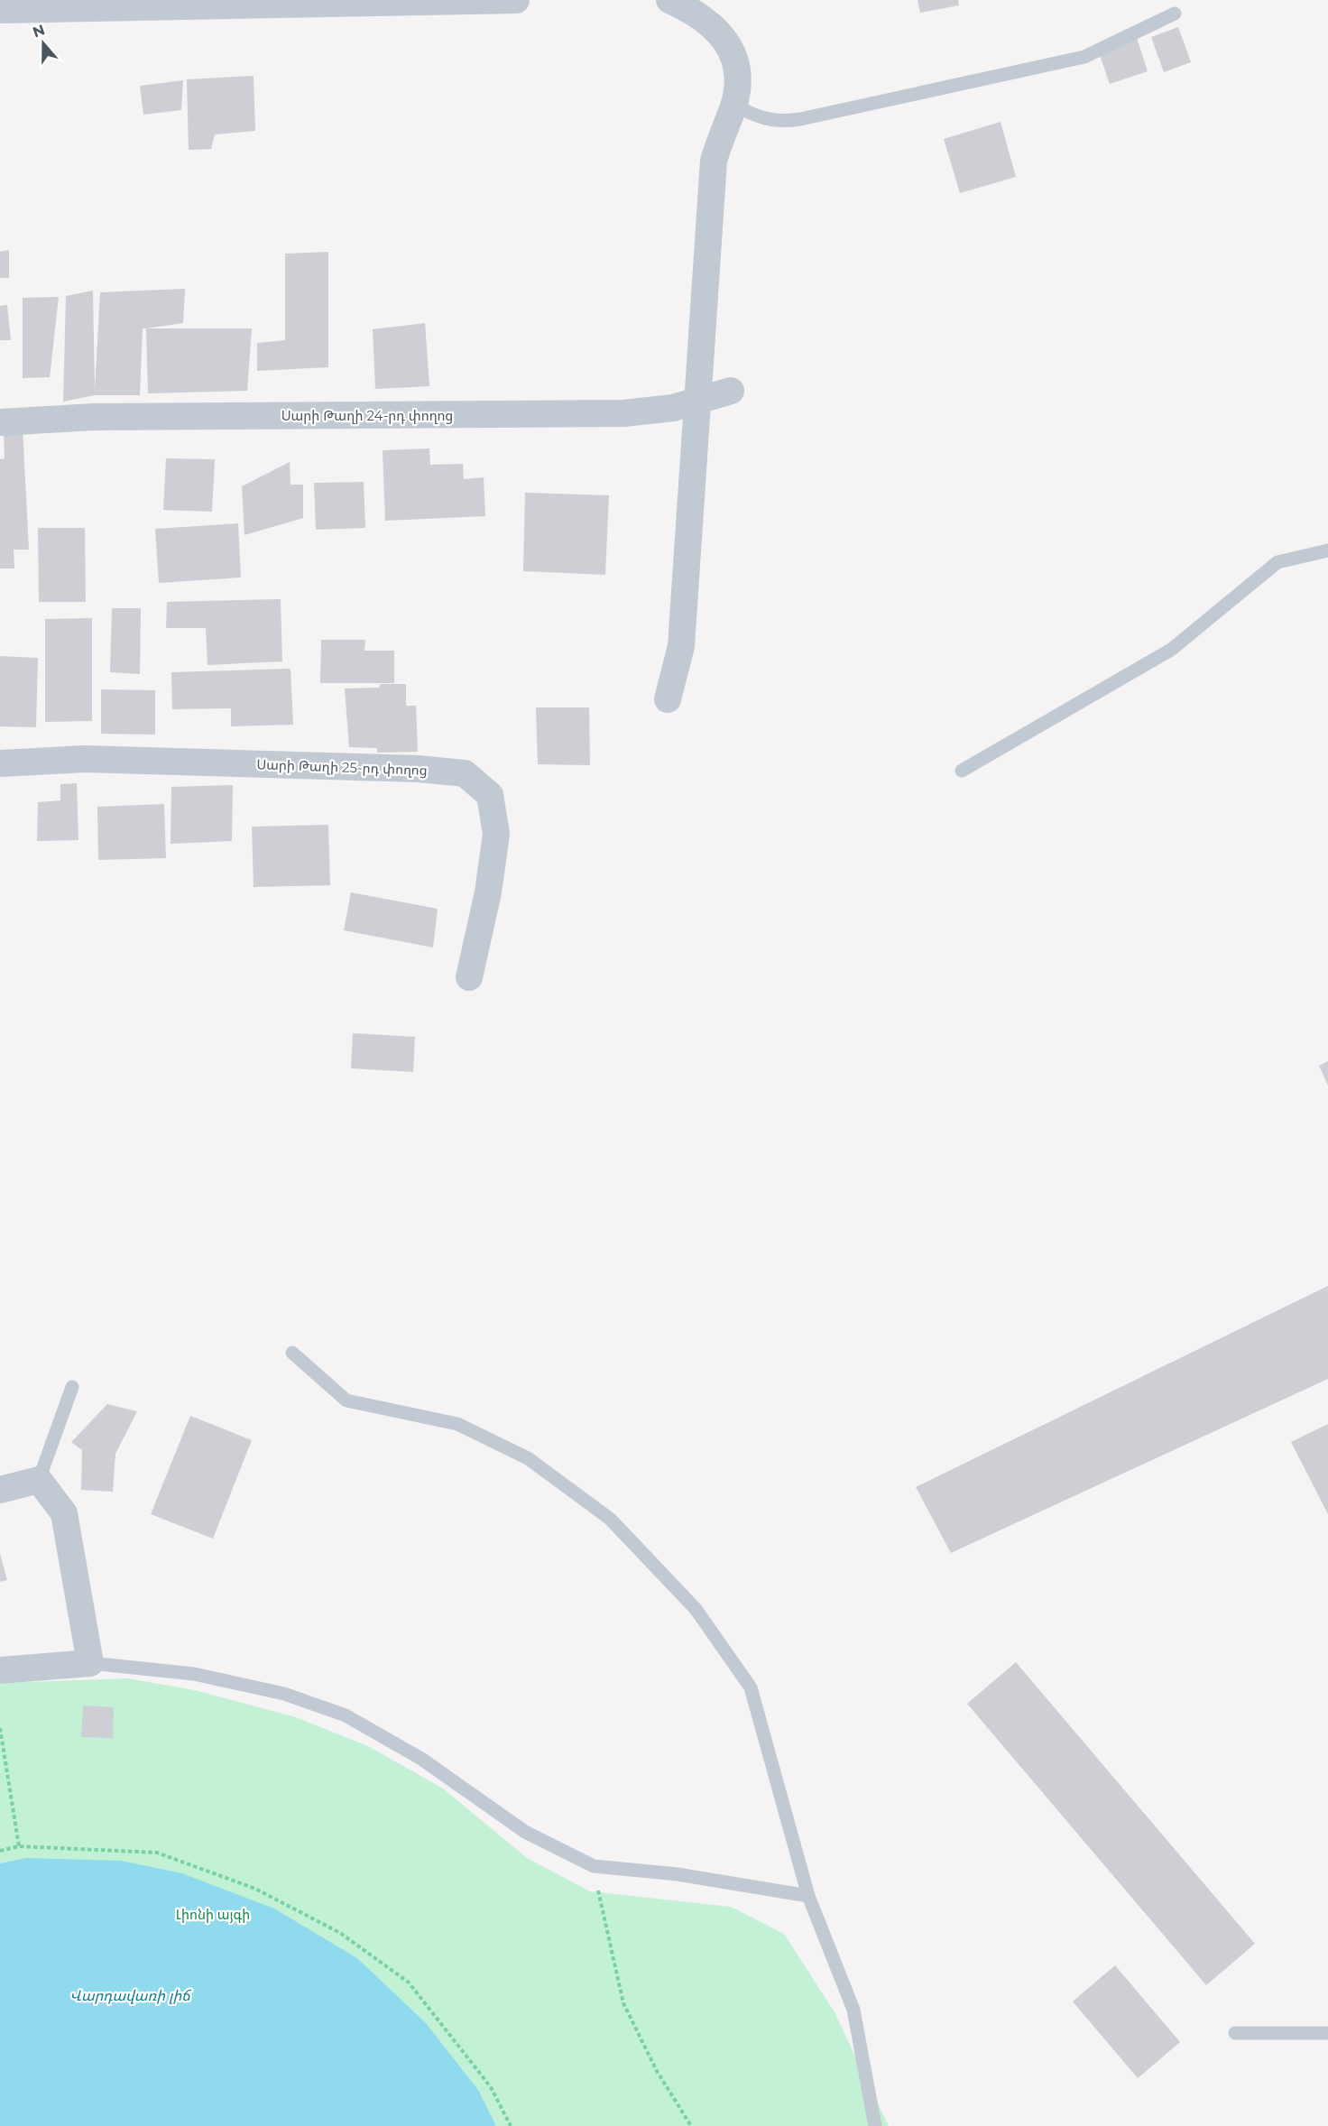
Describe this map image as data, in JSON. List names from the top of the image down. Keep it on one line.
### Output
{"streets":{"street":["Սարի Թաղի 24-րդ փողոց","Սարի Թաղի 25-րդ փողոց"]},"water":["Վարդավառի լիճ"],"parks":["Լիոնի այգի"],"north":"top"}
